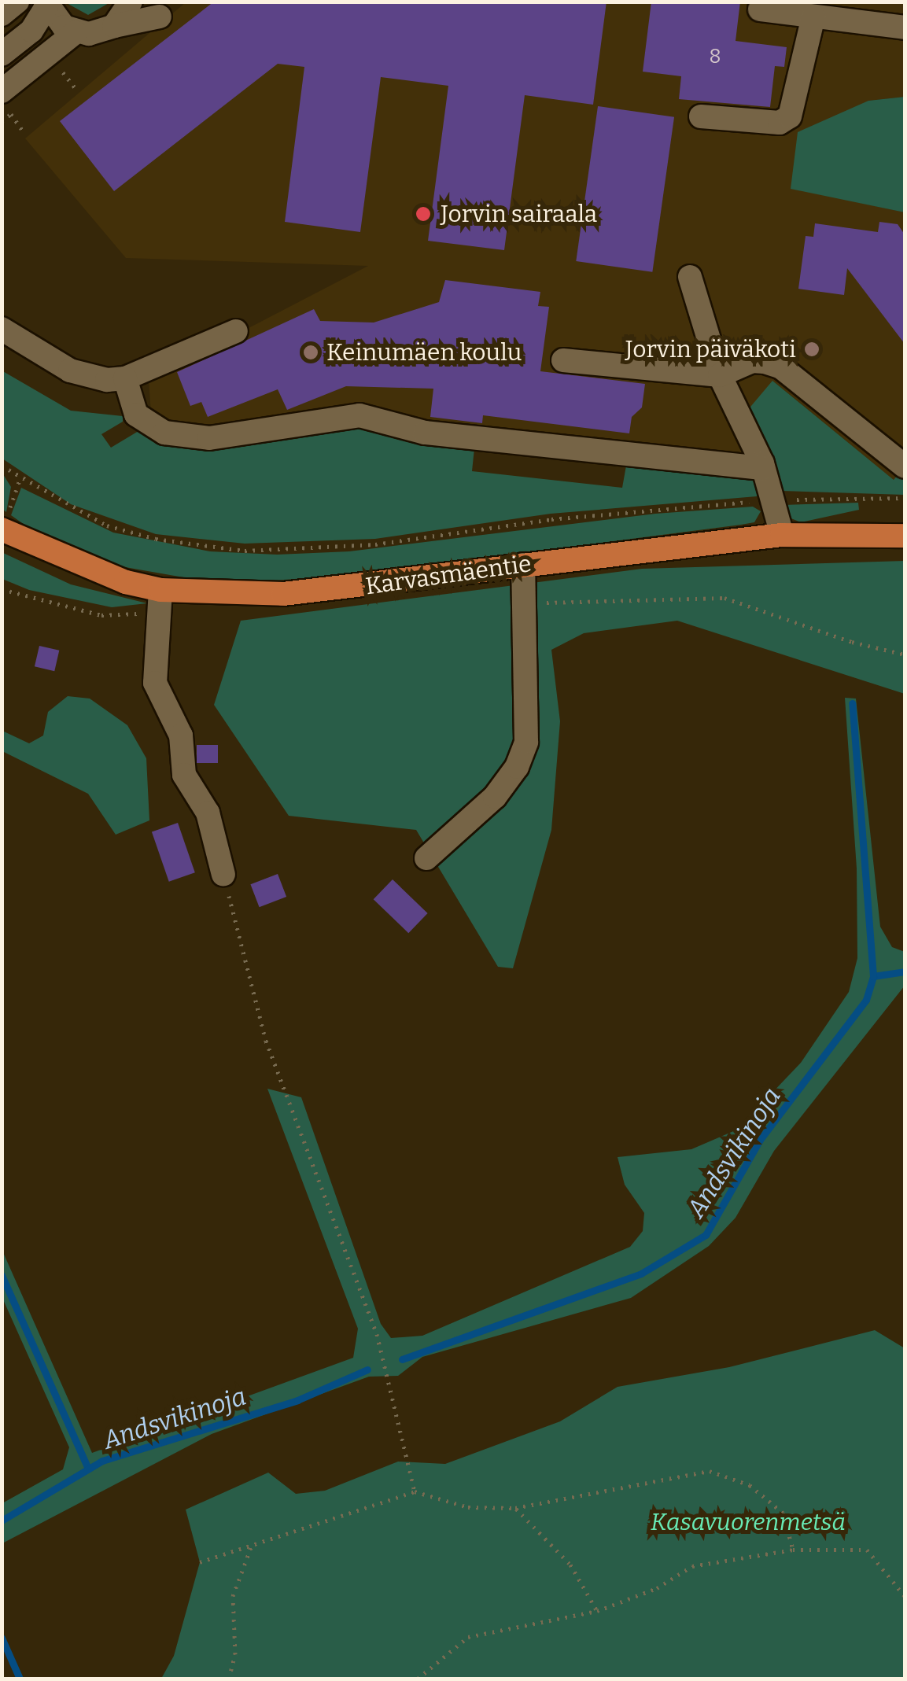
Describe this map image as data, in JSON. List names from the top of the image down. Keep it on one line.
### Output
{"streets":{"main road":["Karvasmäentie"]},"water":["Andsvikinoja"],"parks":["Kasavuorenmetsä"],"places":["Jorvin sairaala","Jorvin päiväkoti","Keinumäen koulu"],"house_numbers":["8"]}
